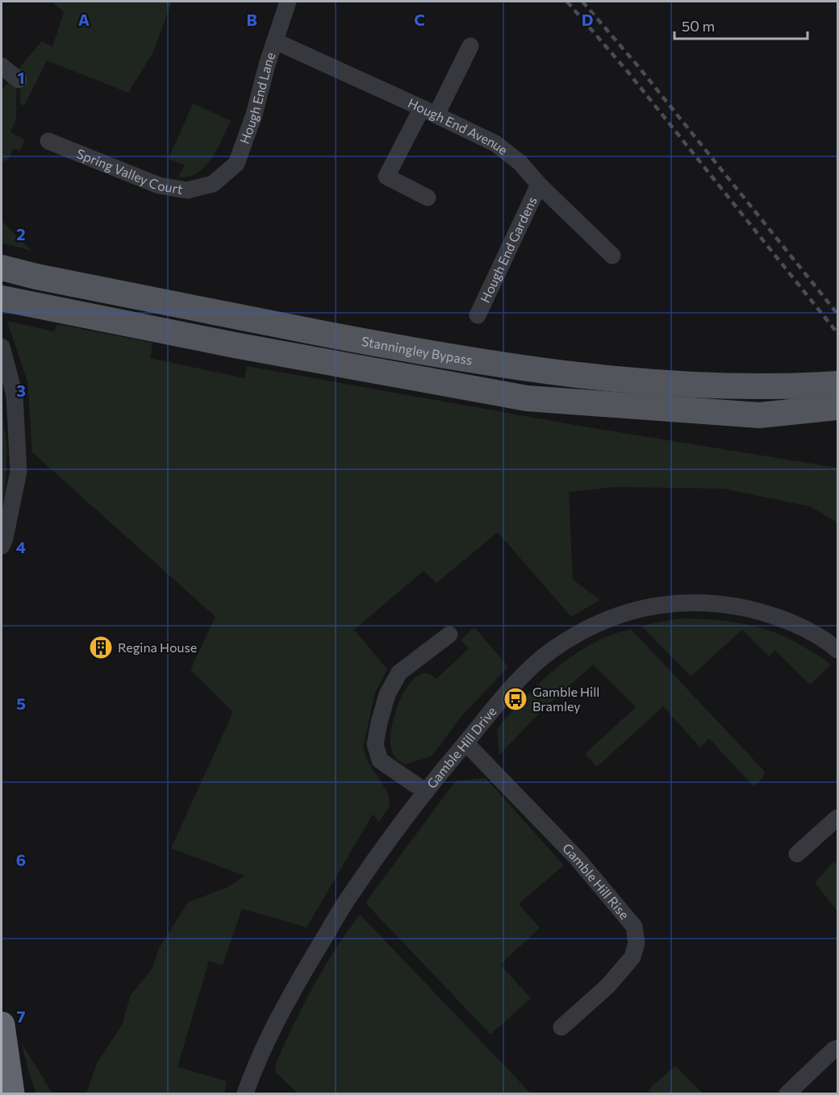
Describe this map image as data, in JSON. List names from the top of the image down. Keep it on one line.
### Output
{"streets":{"main road":["Stanningley Bypass"],"street":["Hough End Lane","Hough End Avenue","Spring Valley Court","Hough End Gardens","Gamble Hill Drive","Gamble Hill Rise"]},"crossings":[["Hough End Lane","Hough End Avenue"],["Hough End Lane","Spring Valley Court"],["Hough End Avenue","Hough End Gardens"],["Gamble Hill Drive","Gamble Hill Rise"]],"places":{"building":["Regina House"],"bus stop":["Gamble Hill Bramley"]},"scale_bar":"50 m","grid":{"columns":["A","B","C","D"],"rows":["1","2","3","4","5","6","7"]}}
